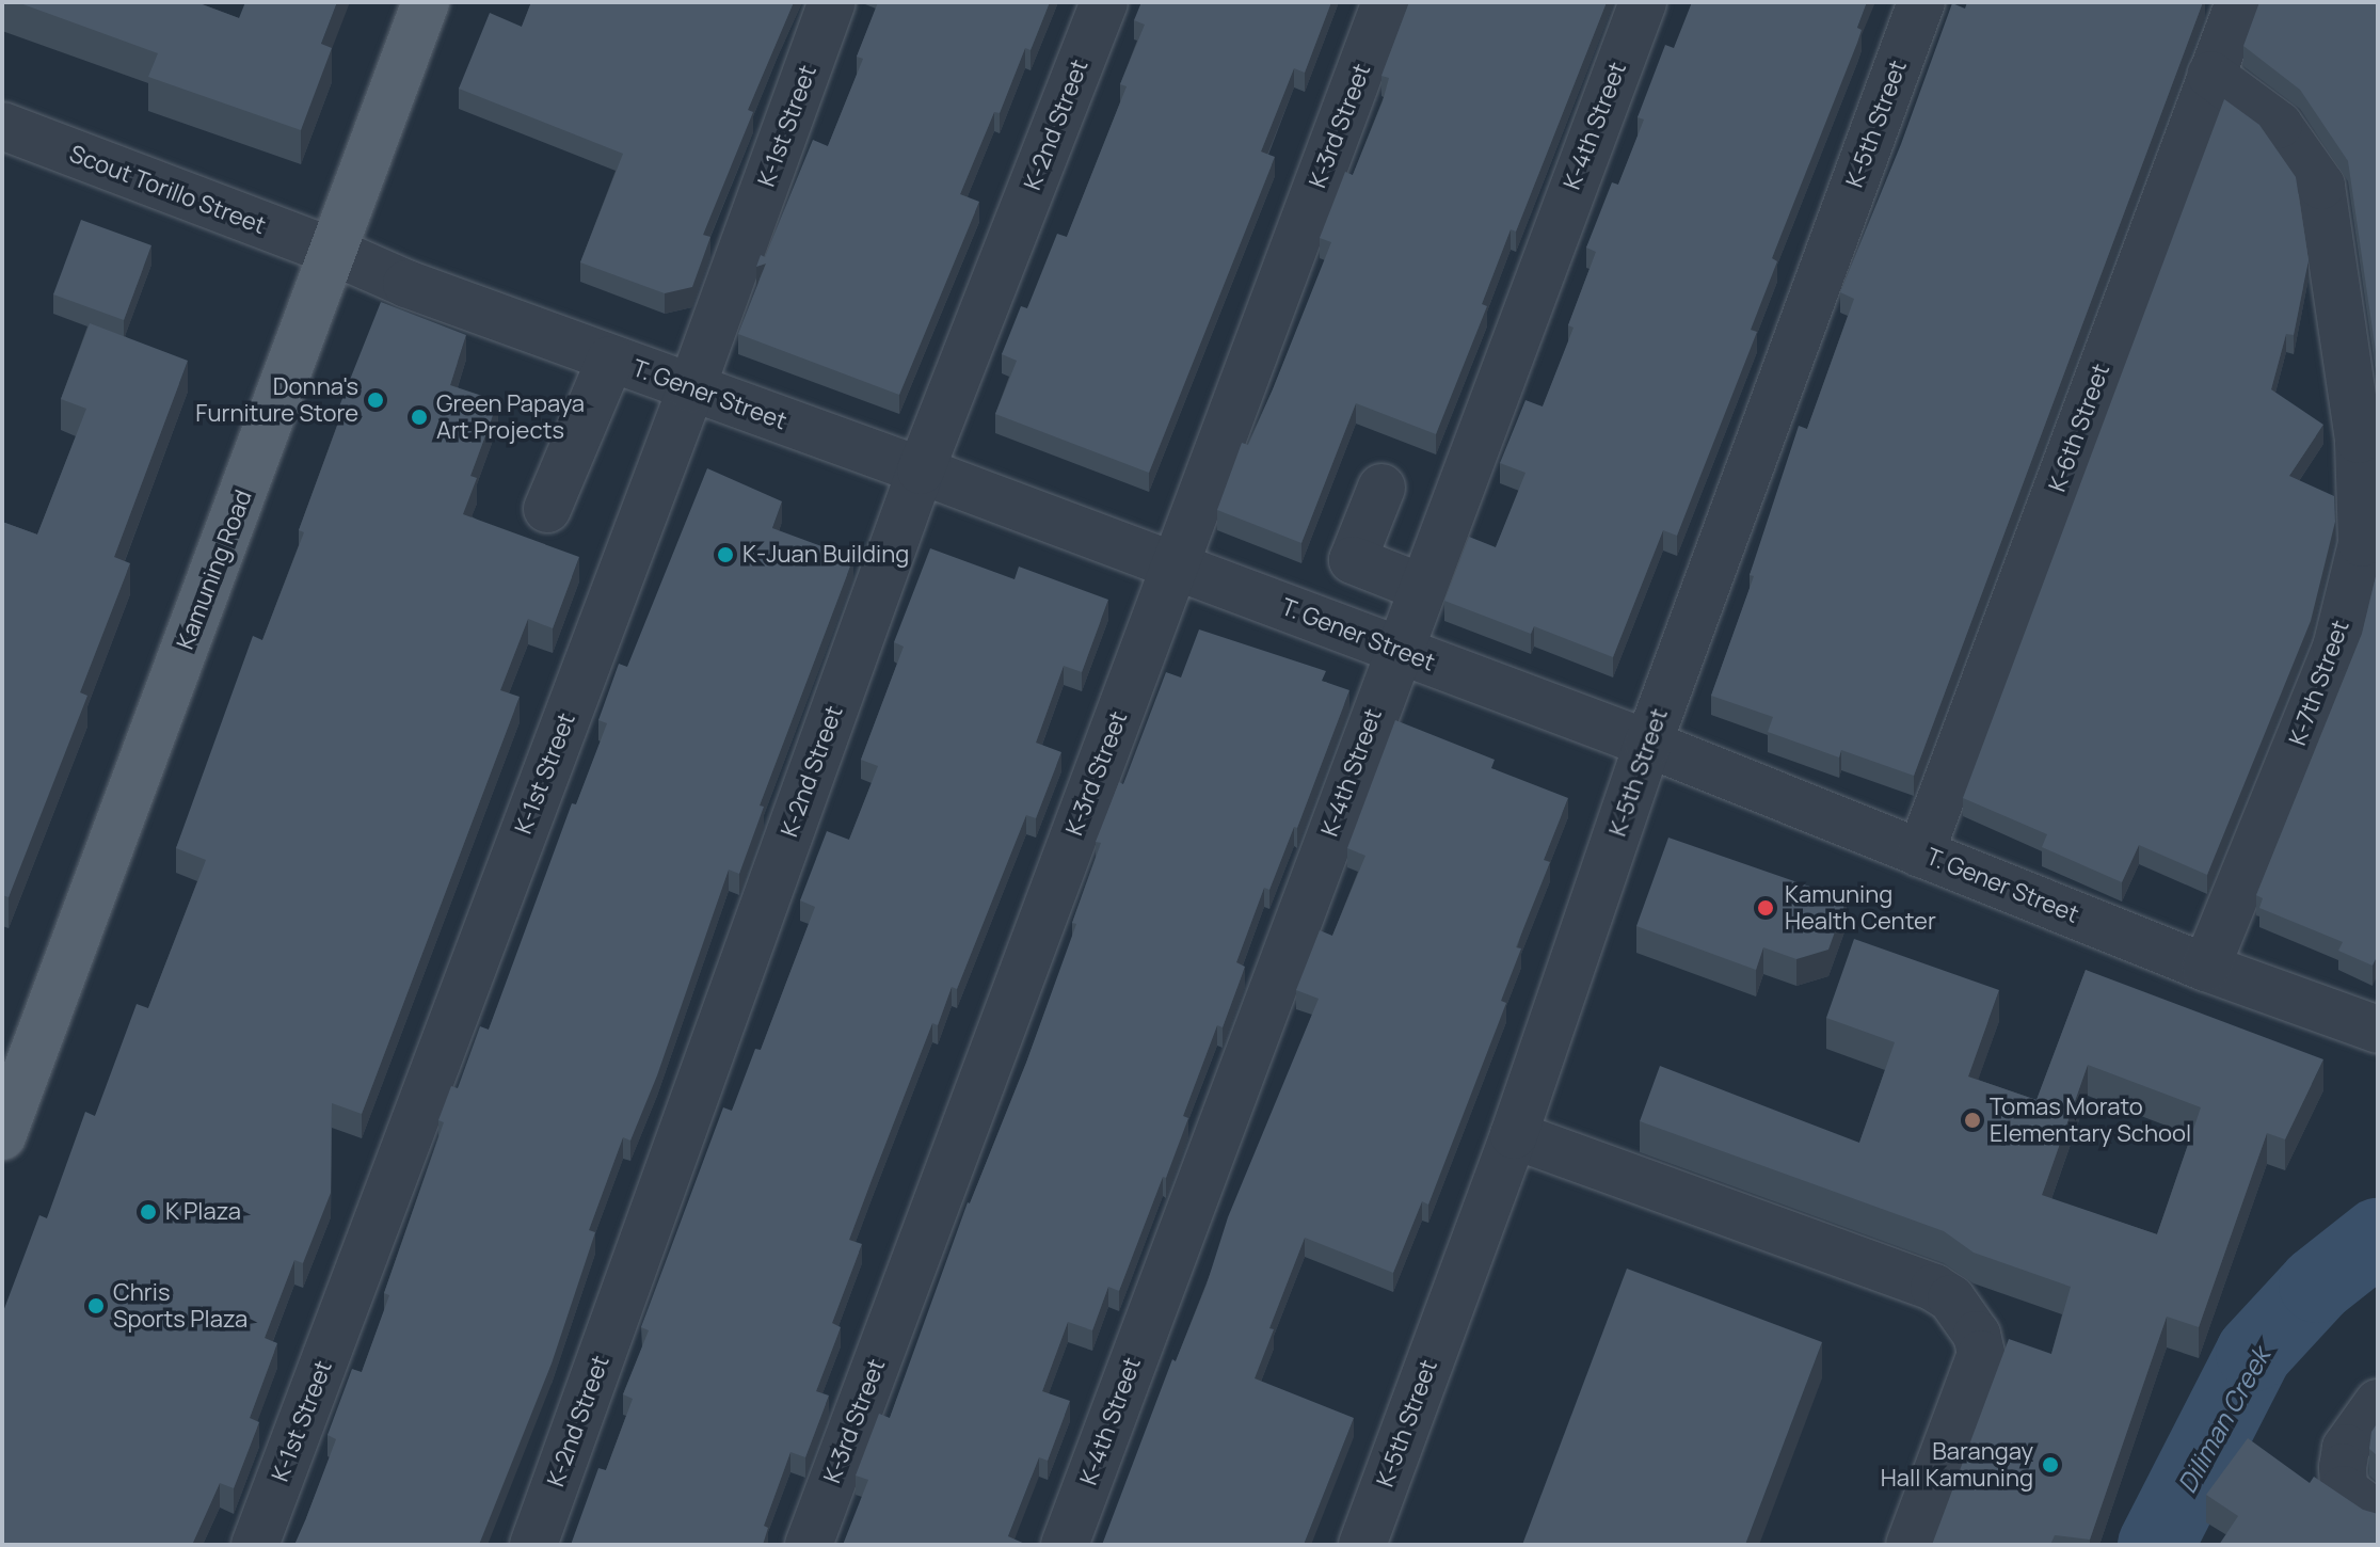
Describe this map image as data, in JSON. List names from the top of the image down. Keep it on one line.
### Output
{"streets":{"main road":["Kamuning Road"],"street":["K-5th Street","K-2nd Street","K-1st Street","K-3rd Street","K-4th Street","Scout Torillo Street","T. Gener Street","K-6th Street","K-7th Street"]},"crossings":[["K-5th Street","T. Gener Street"],["K-2nd Street","T. Gener Street"],["K-1st Street","T. Gener Street"],["K-3rd Street","T. Gener Street"],["K-4th Street","T. Gener Street"],["Scout Torillo Street","T. Gener Street"],["Scout Torillo Street","Kamuning Road"],["T. Gener Street","K-6th Street"],["T. Gener Street","Kamuning Road"],["T. Gener Street","K-7th Street"],["K-6th Street","K-7th Street"]],"water":["Diliman Creek"],"places":["Donna's Furniture Store","Green Papaya Art Projects","K-Juan Building","Kamuning Health Center","Tomas Morato Elementary School","K Plaza","Chris Sports Plaza","Barangay Hall Kamuning"]}
